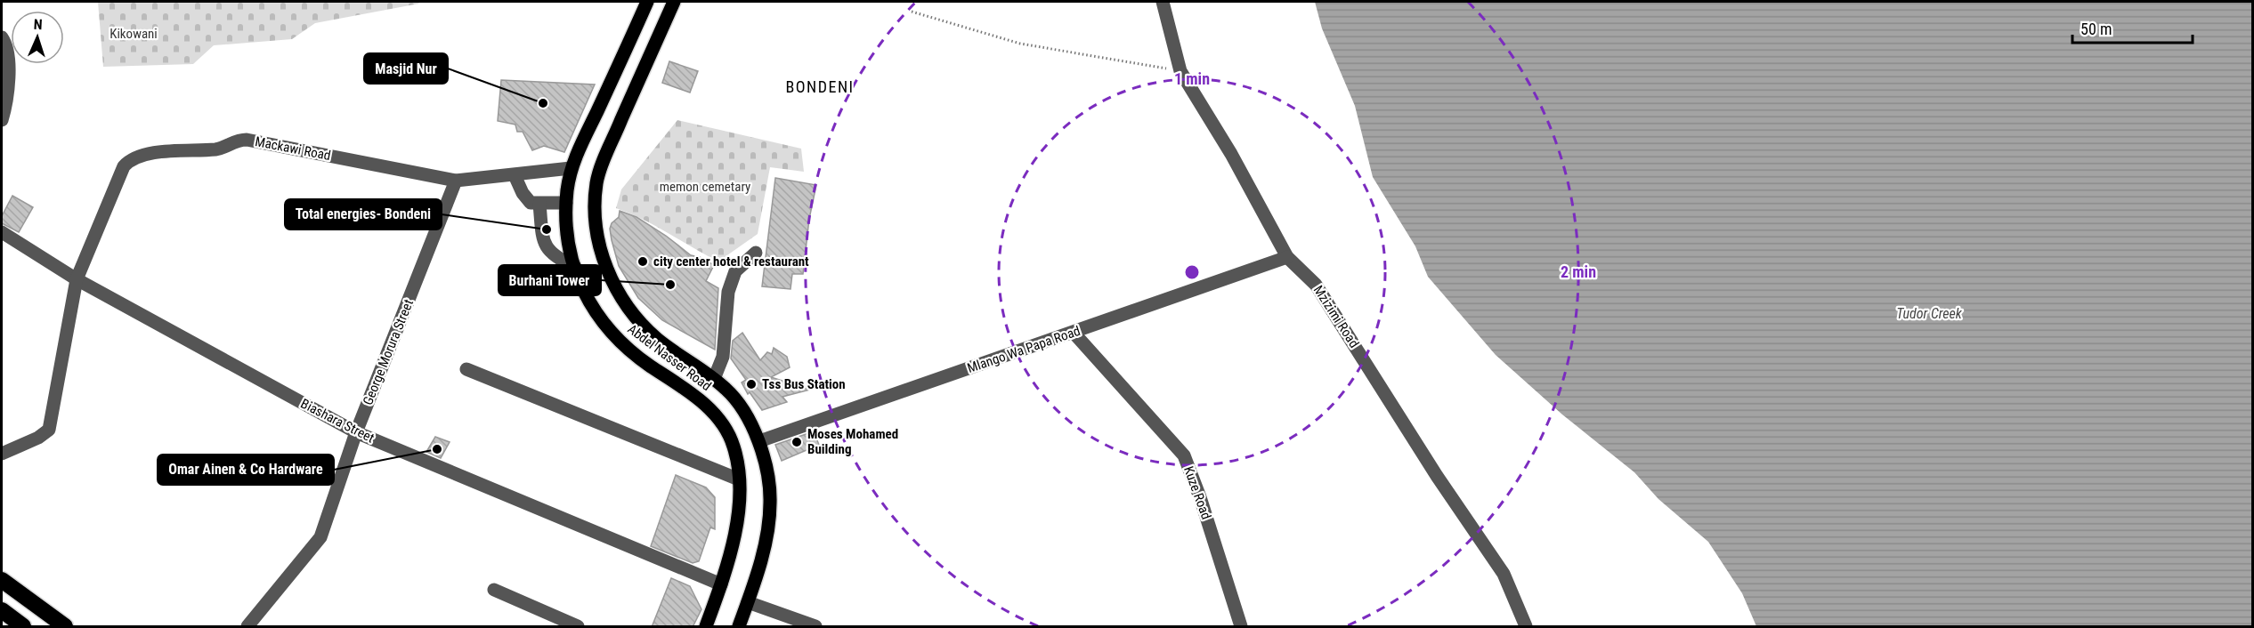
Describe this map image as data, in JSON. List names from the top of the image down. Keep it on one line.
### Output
{"streets":{"main road":["Abdel Nasser Road"],"street":["Mackawi Road","Mzizimi Road","Mlango Wa Papa Road","George Morura Street","Biashara Street","Kuze Road"]},"crossings":[["Mackawi Road","George Morura Street"],["Mackawi Road","Abdel Nasser Road"],["Mackawi Road","Biashara Street"],["Mzizimi Road","Mlango Wa Papa Road"],["Mlango Wa Papa Road","Abdel Nasser Road"],["Mlango Wa Papa Road","Kuze Road"],["George Morura Street","Biashara Street"],["Abdel Nasser Road","Biashara Street"]],"districts":["BONDENI"],"water":["Tudor Creek"],"parks":["Kikowani","memon cemetary"],"places":["Masjid Nur","Total energies- Bondeni","city center hotel & restaurant","Burhani Tower","Tss Bus Station","Moses Mohamed Building","Omar Ainen & Co Hardware"],"scale_bar":"50 m","north":"top","rings":["1 min","2 min"]}
